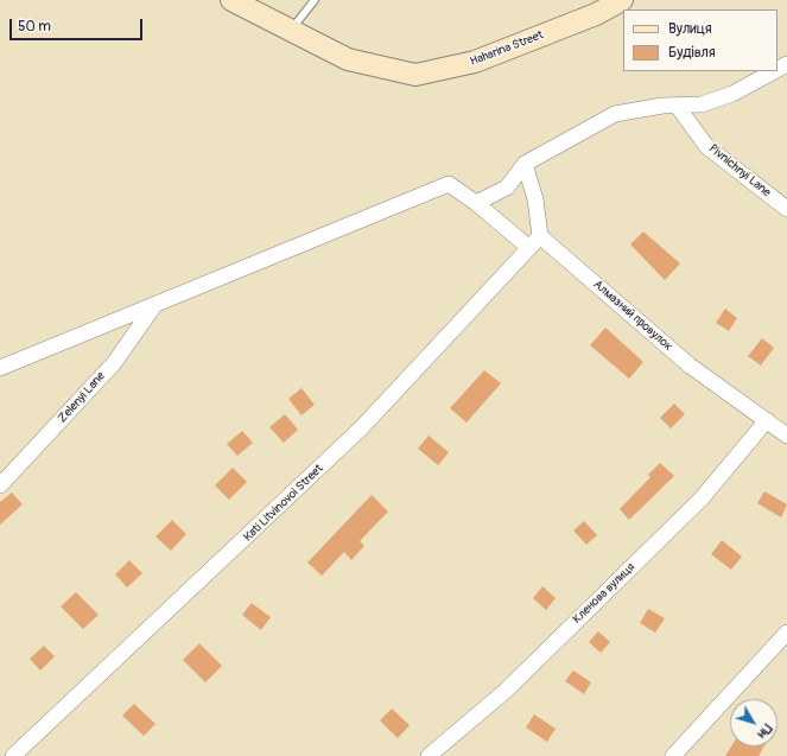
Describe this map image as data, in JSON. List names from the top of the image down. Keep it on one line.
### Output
{"streets":{"main road":["Haharina Street"],"street":["Pivnichnyi Lane","Алмазний провулок","Zelenyi Lane","Kati Litvinovoi Street","Кленова вулиця"]},"crossings":[["Алмазний провулок","Zelenyi Lane"],["Алмазний провулок","Kati Litvinovoi Street"],["Алмазний провулок","Кленова вулиця"]],"legend":["Вулиця","Будівля"],"scale_bar":"50 m","north":"bottom right"}
